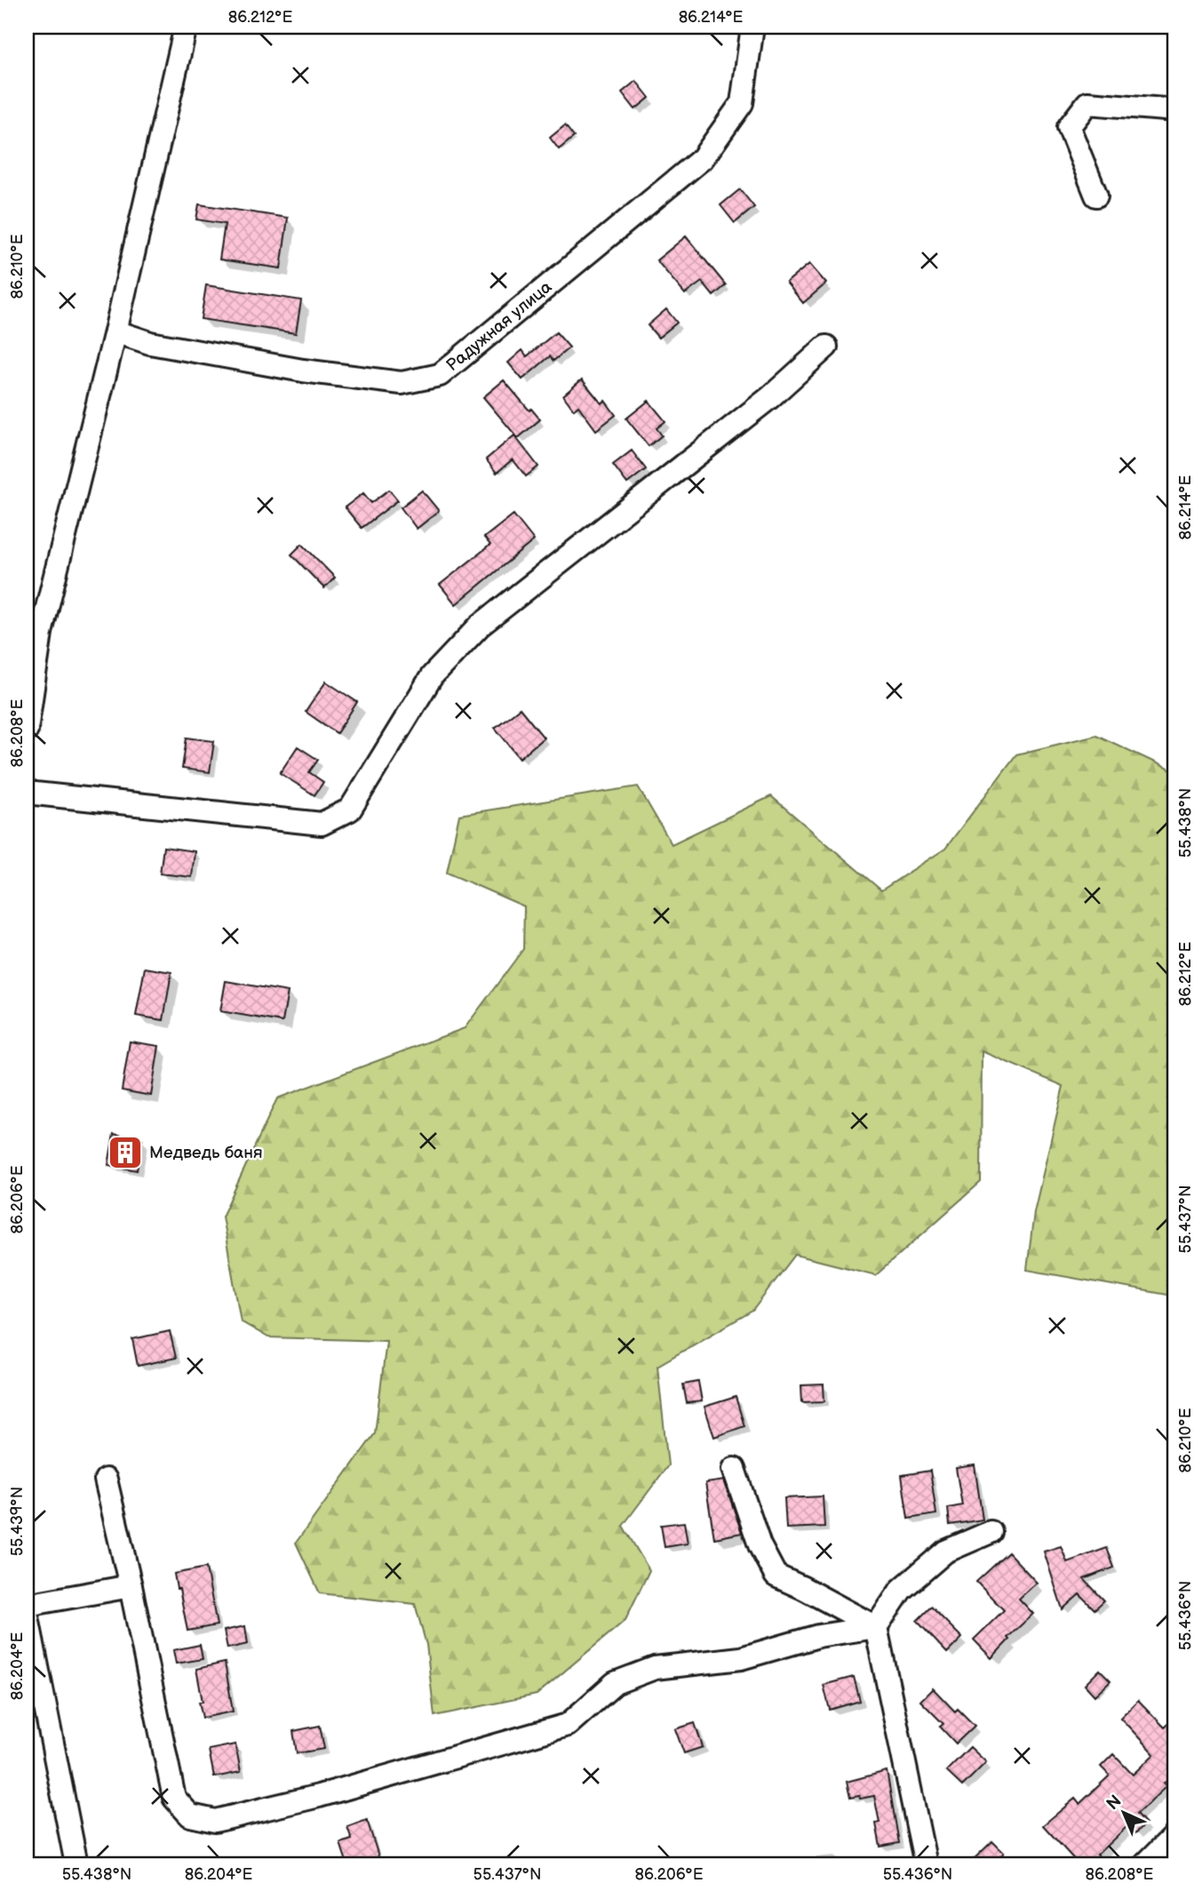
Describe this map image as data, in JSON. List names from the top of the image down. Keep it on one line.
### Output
{"streets":{"street":["Радужная улица"]},"places":{"building":["Медведь баня"]},"north":"top left","coordinates":["86.212°E","86.214°E","86.210°E","86.208°E","55.438°N","86.206°E","55.437°N","55.439°N","55.436°N","86.204°E"]}
